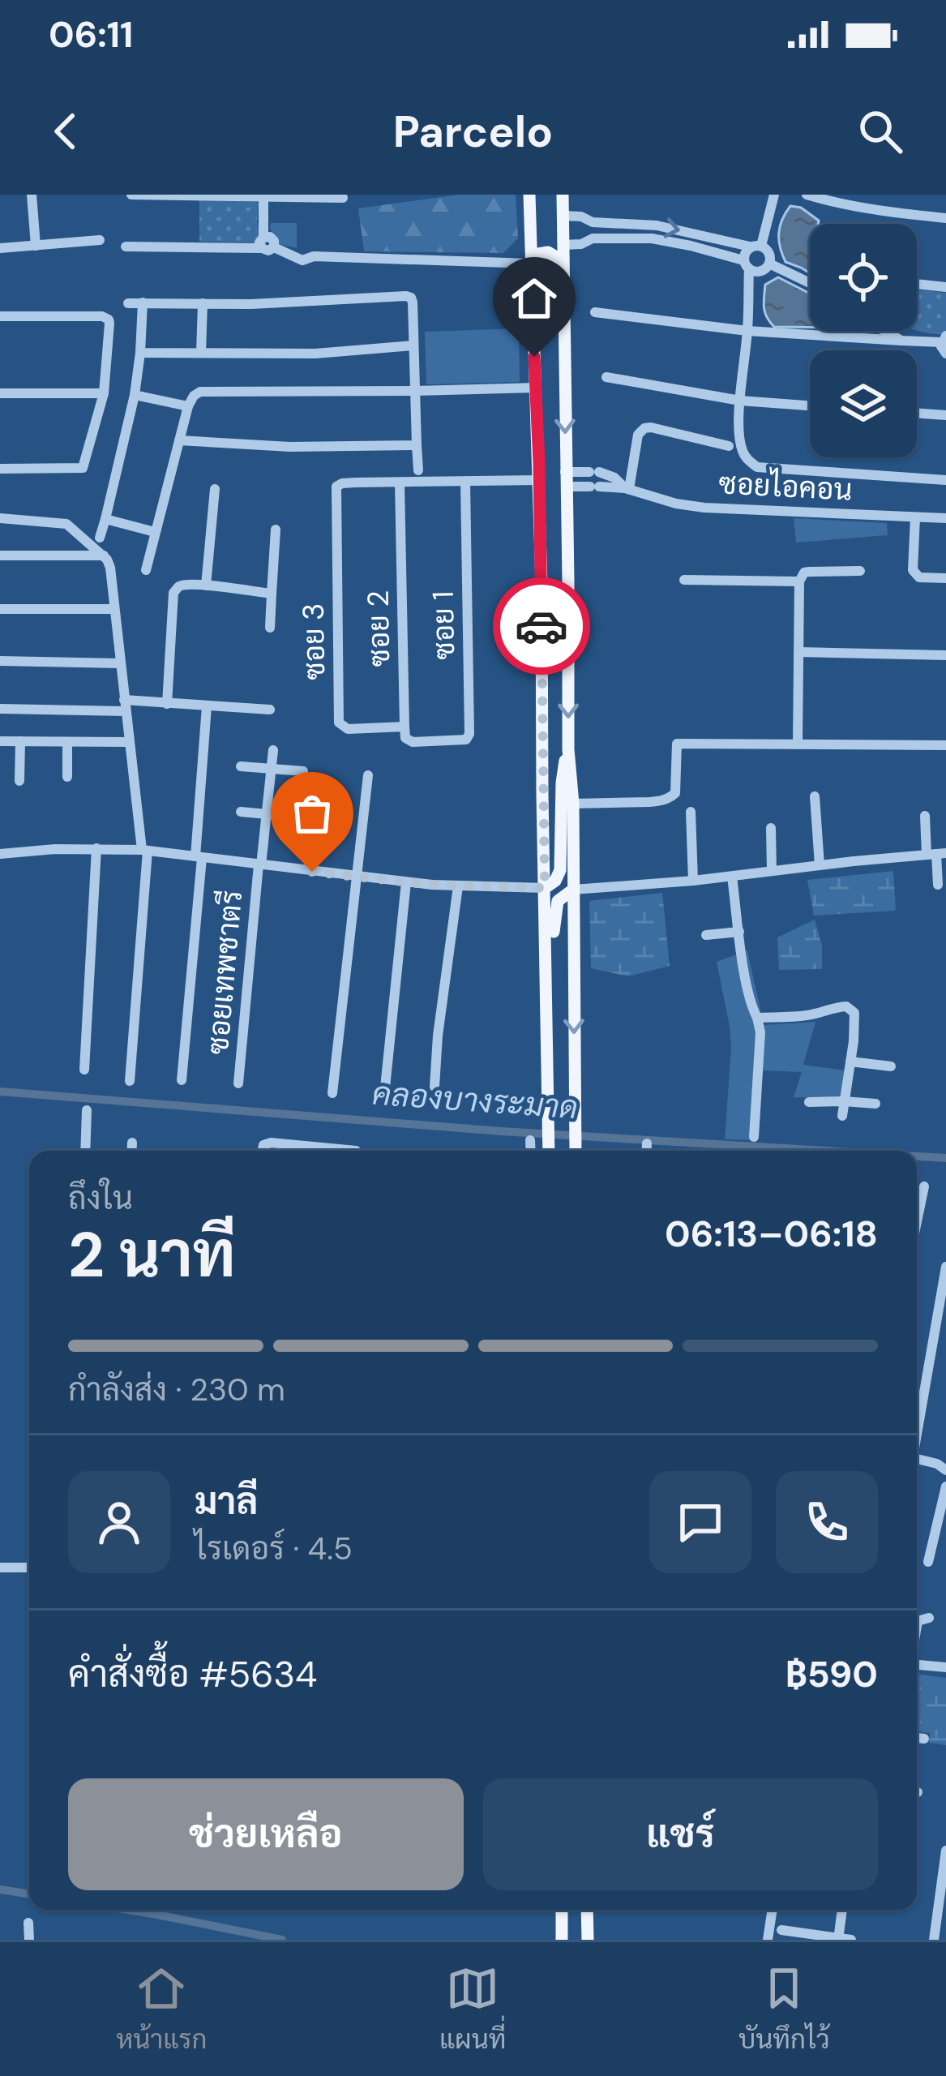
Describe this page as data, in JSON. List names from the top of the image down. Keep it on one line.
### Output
{"streets":{"street":["ซอยไอคอน","ซอย 1","ซอย 2","ซอย 3","ซอยเทพชาตรี"]},"crossings":[["ซอย 1","ซอย 2"],["ซอย 1","ซอย 3"],["ซอย 2","ซอย 3"]],"water":["คลองบางระมาด"],"page":{"status":"06:11","header":"Parcelo","heading":["2 นาที","ถึงใน","06:13–06:18"],"panel":["มาลี","ไรเดอร์ · 4.5","คำสั่งซื้อ #5634","฿590"],"bar":"กำลังส่ง · 230 m","buttons":["ช่วยเหลือ","แชร์"],"tabs":["หน้าแรก","แผนที่","บันทึกไว้"]}}
